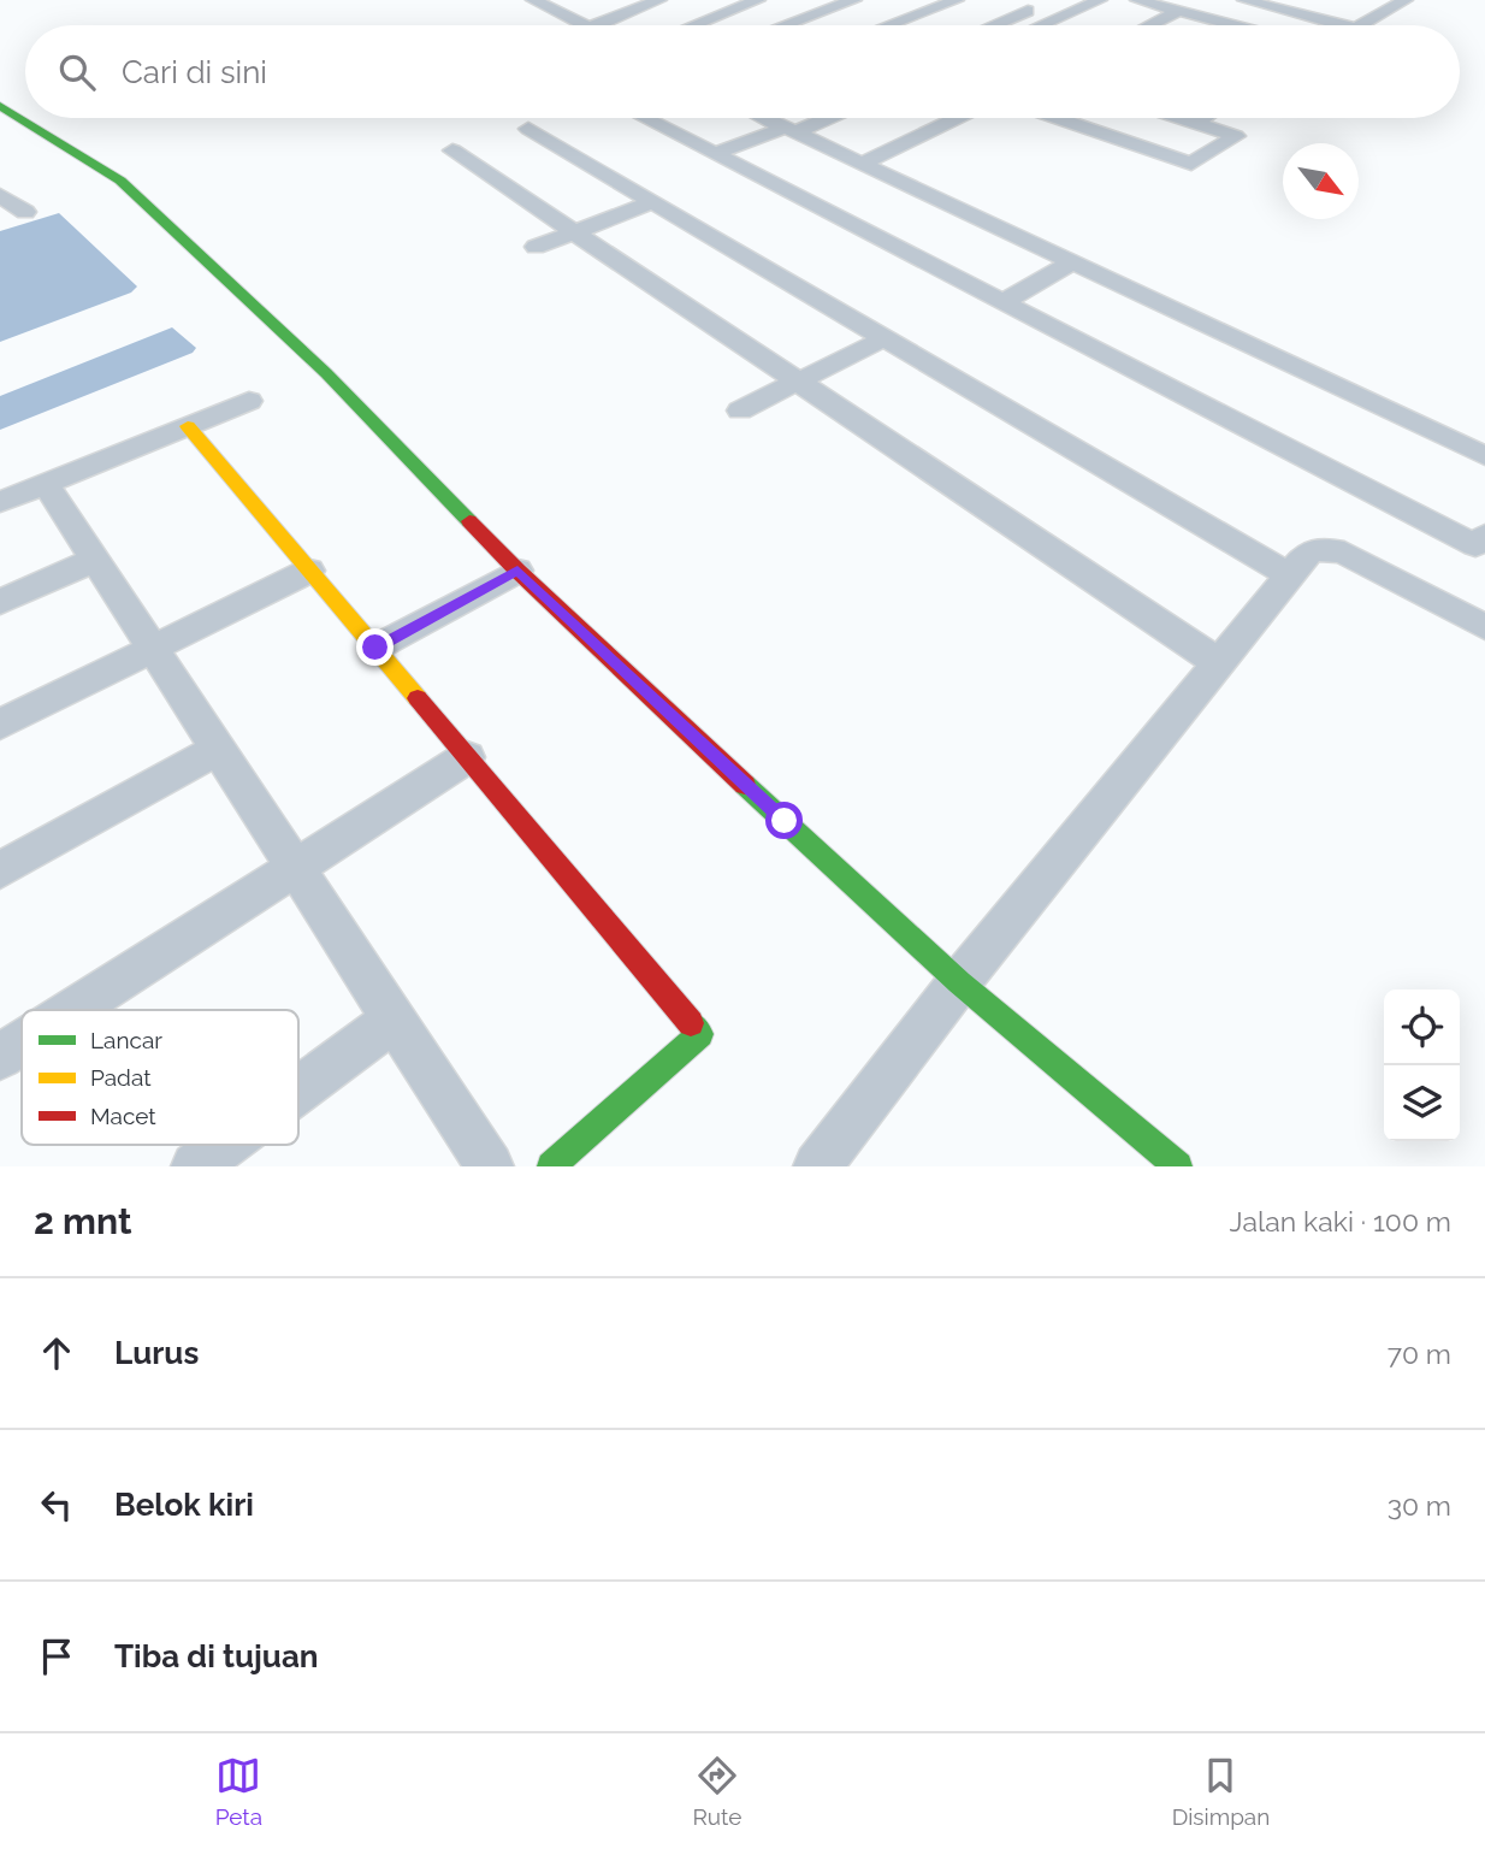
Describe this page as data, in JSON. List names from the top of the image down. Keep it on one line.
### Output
{"legend":["Lancar","Padat","Macet"],"north":"bottom right","page":{"search":"Cari di sini","heading":["2 mnt","Jalan kaki · 100 m"],"list":[["Lurus","70 m"],["Belok kiri","30 m"],"Tiba di tujuan"],"nav":["Peta","Rute","Disimpan"]}}
